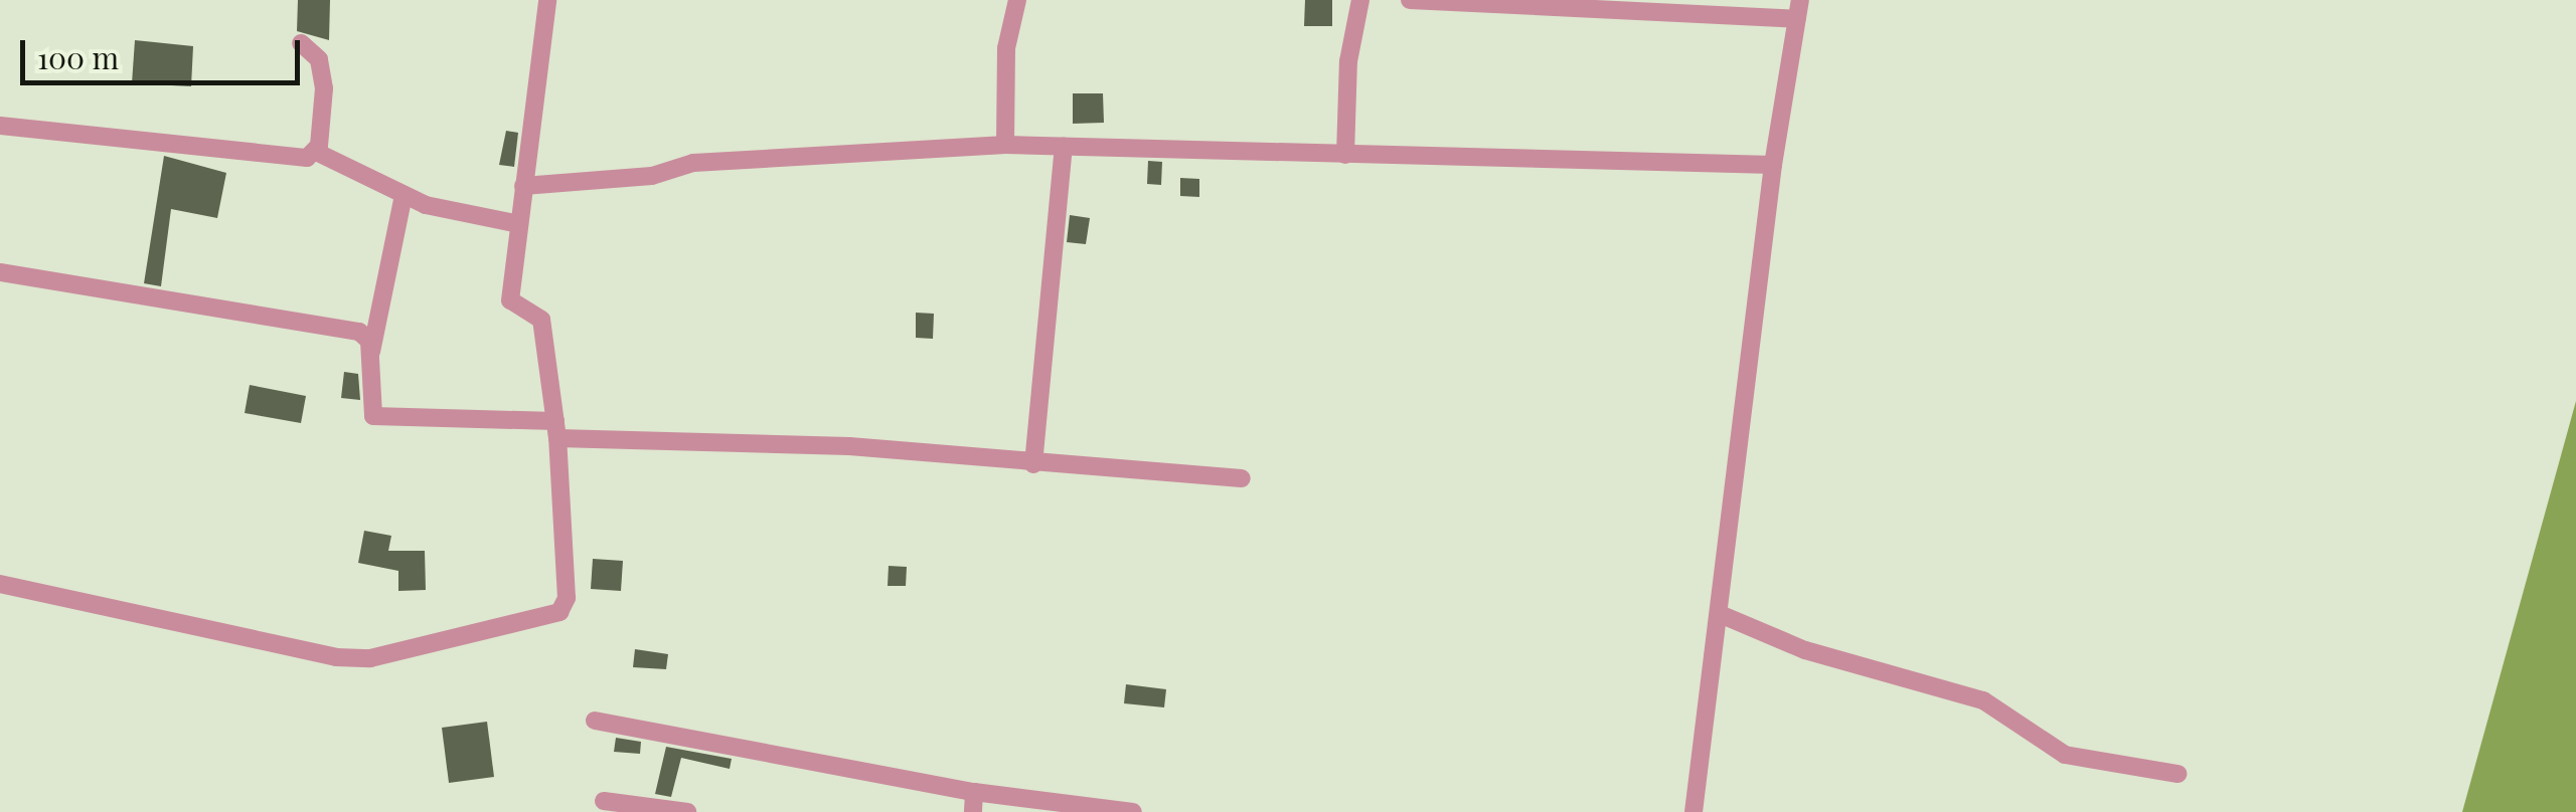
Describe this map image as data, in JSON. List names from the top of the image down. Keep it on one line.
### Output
{"scale_bar":"100 m"}
